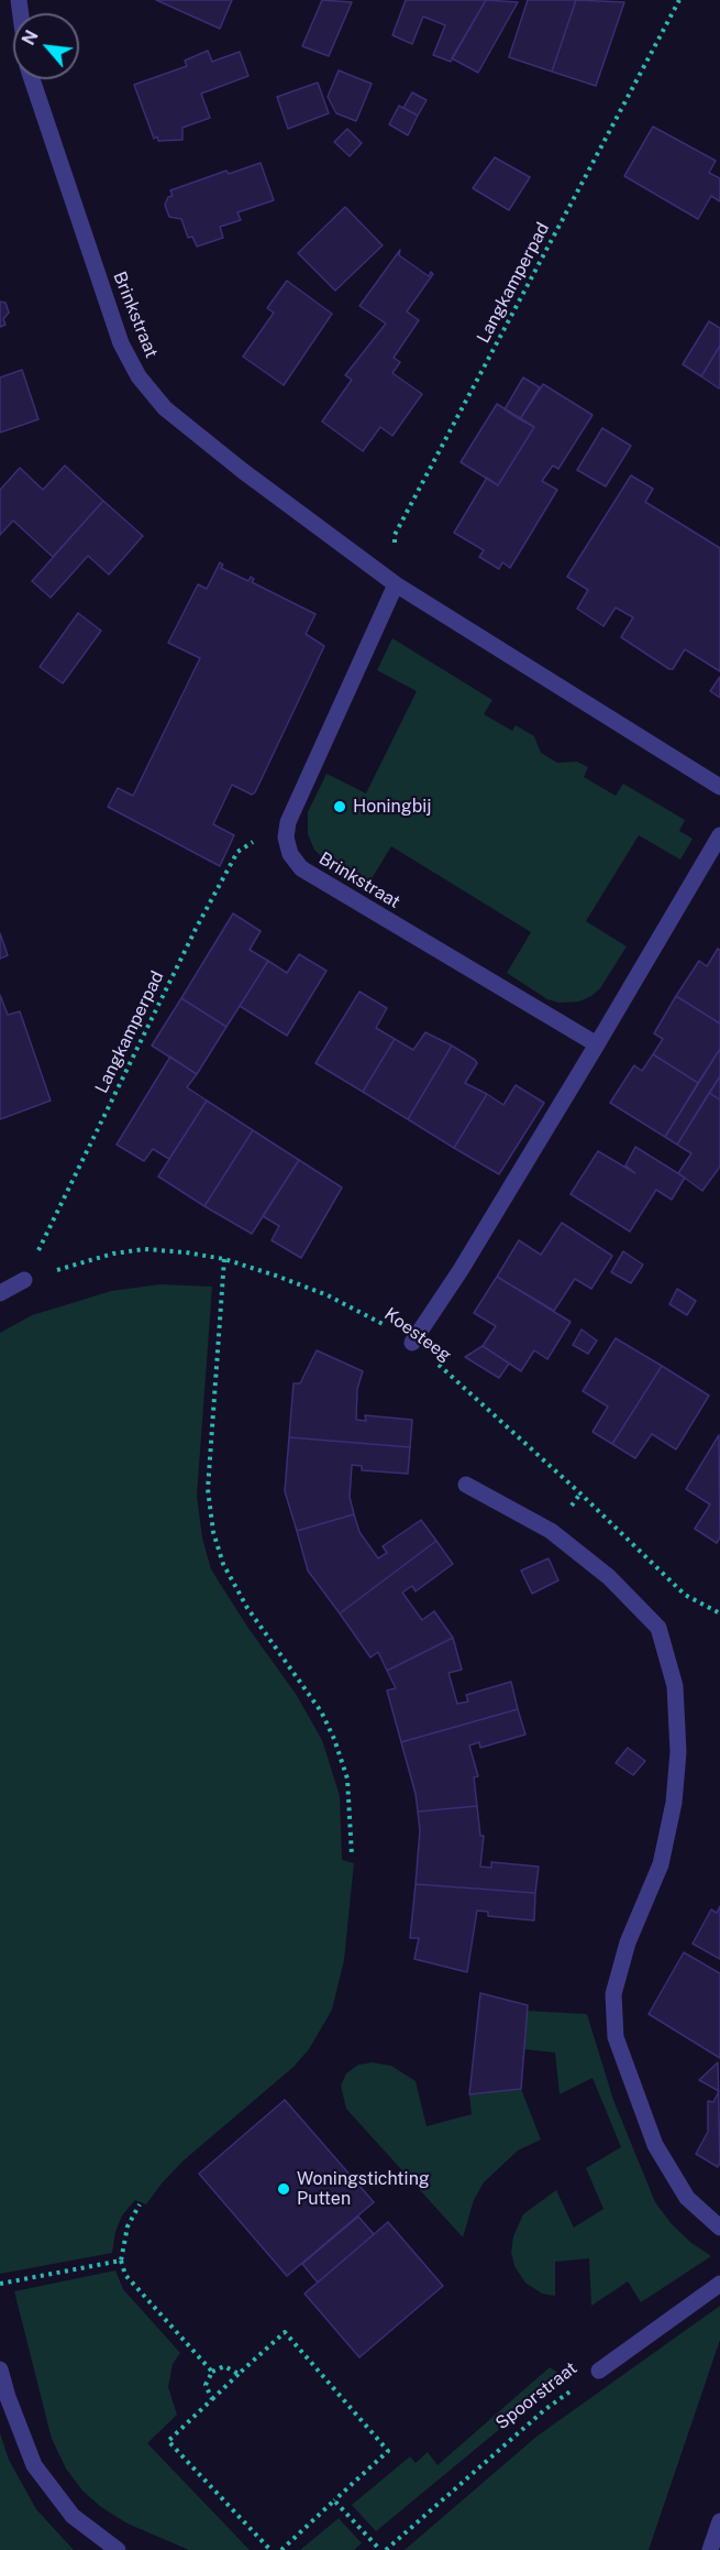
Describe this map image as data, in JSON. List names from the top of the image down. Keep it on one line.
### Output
{"streets":{"street":["Brinkstraat","Spoorstraat"],"path":["Langkamperpad","Koesteeg"]},"crossings":[["Langkamperpad","Brinkstraat"],["Langkamperpad","Koesteeg"]],"places":["Honingbij","Woningstichting Putten"],"north":"top left"}
